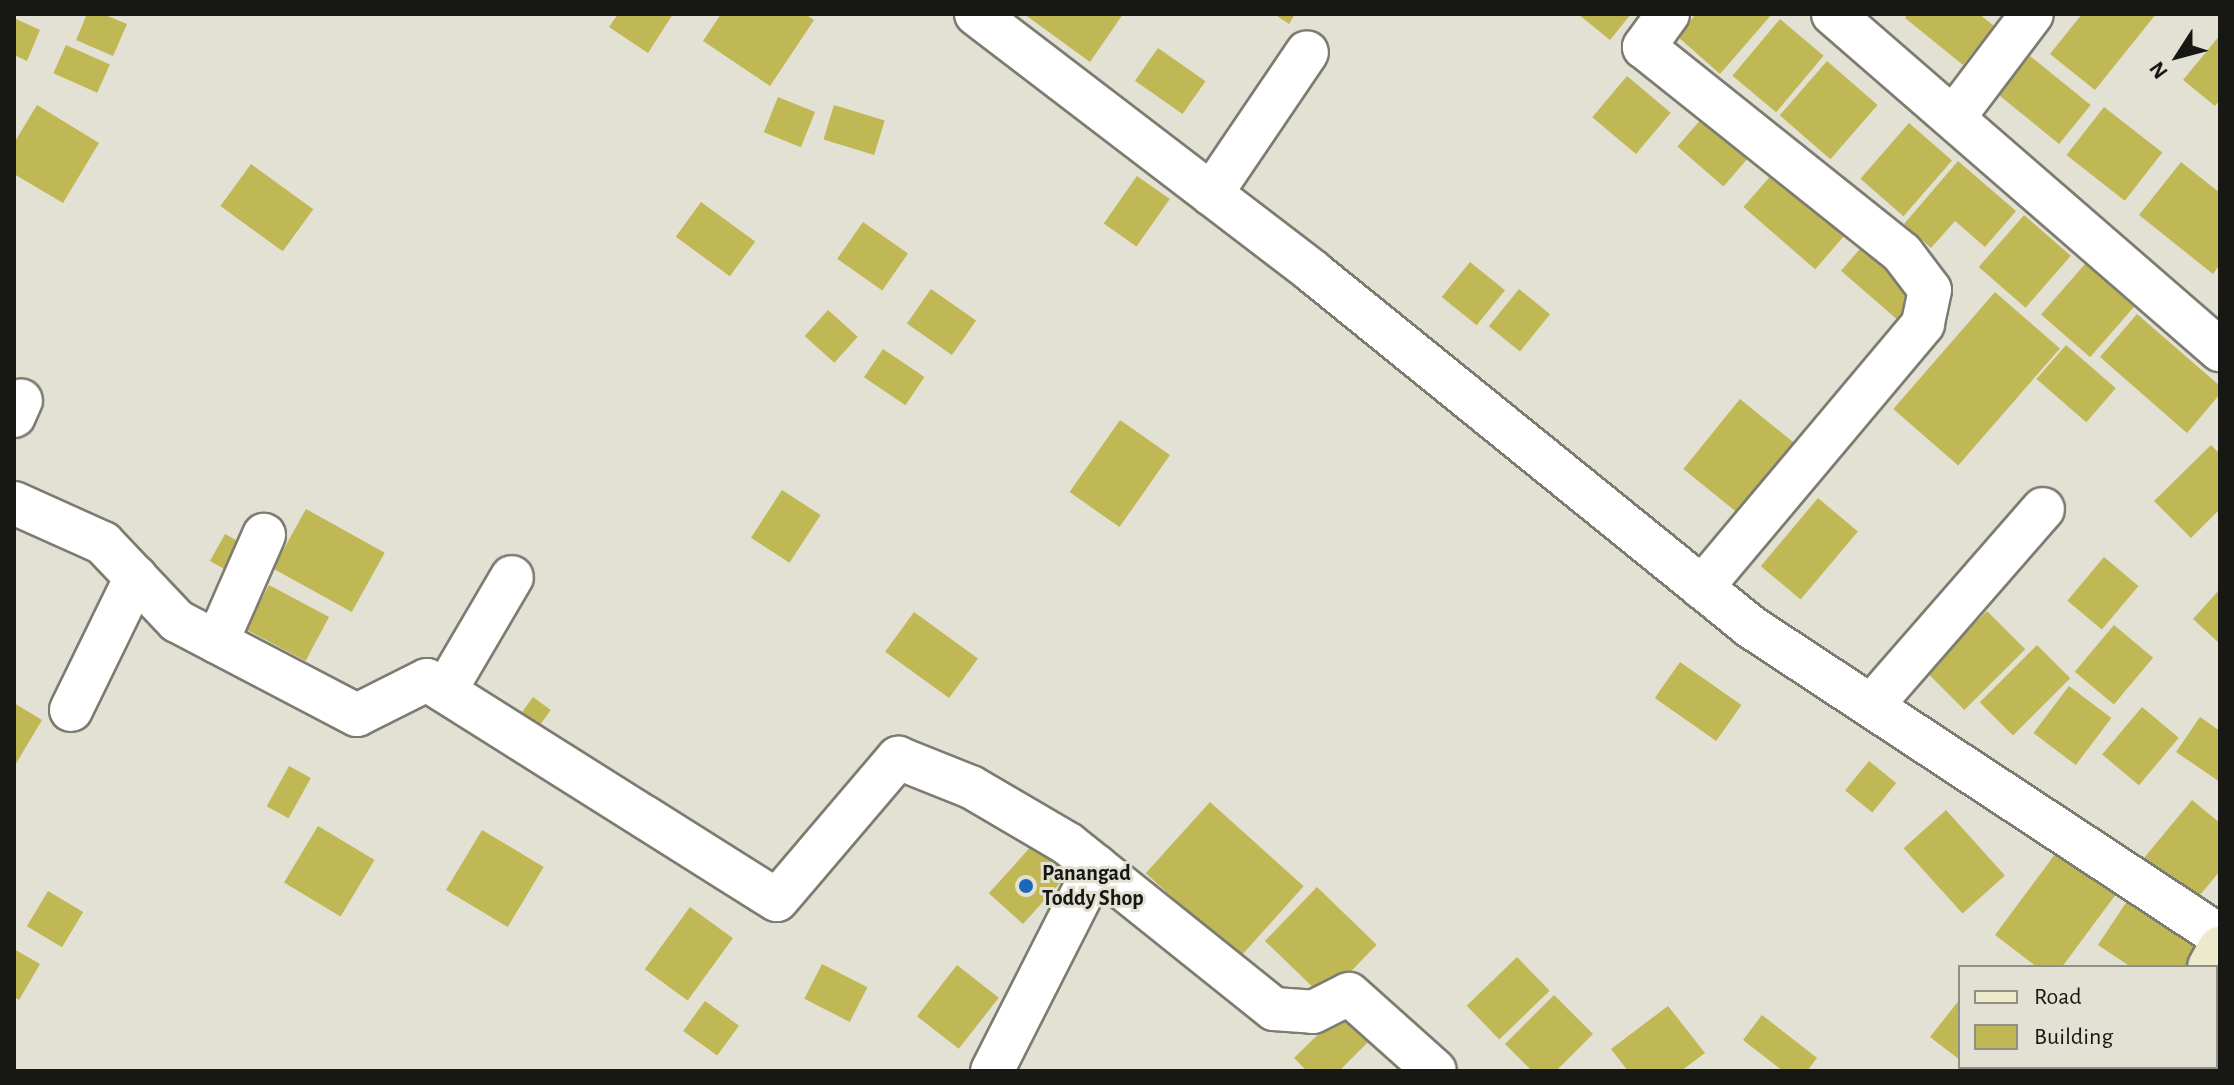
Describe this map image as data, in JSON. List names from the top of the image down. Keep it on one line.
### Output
{"places":["Panangad Toddy Shop"],"legend":["Road","Building"],"north":"bottom left"}
